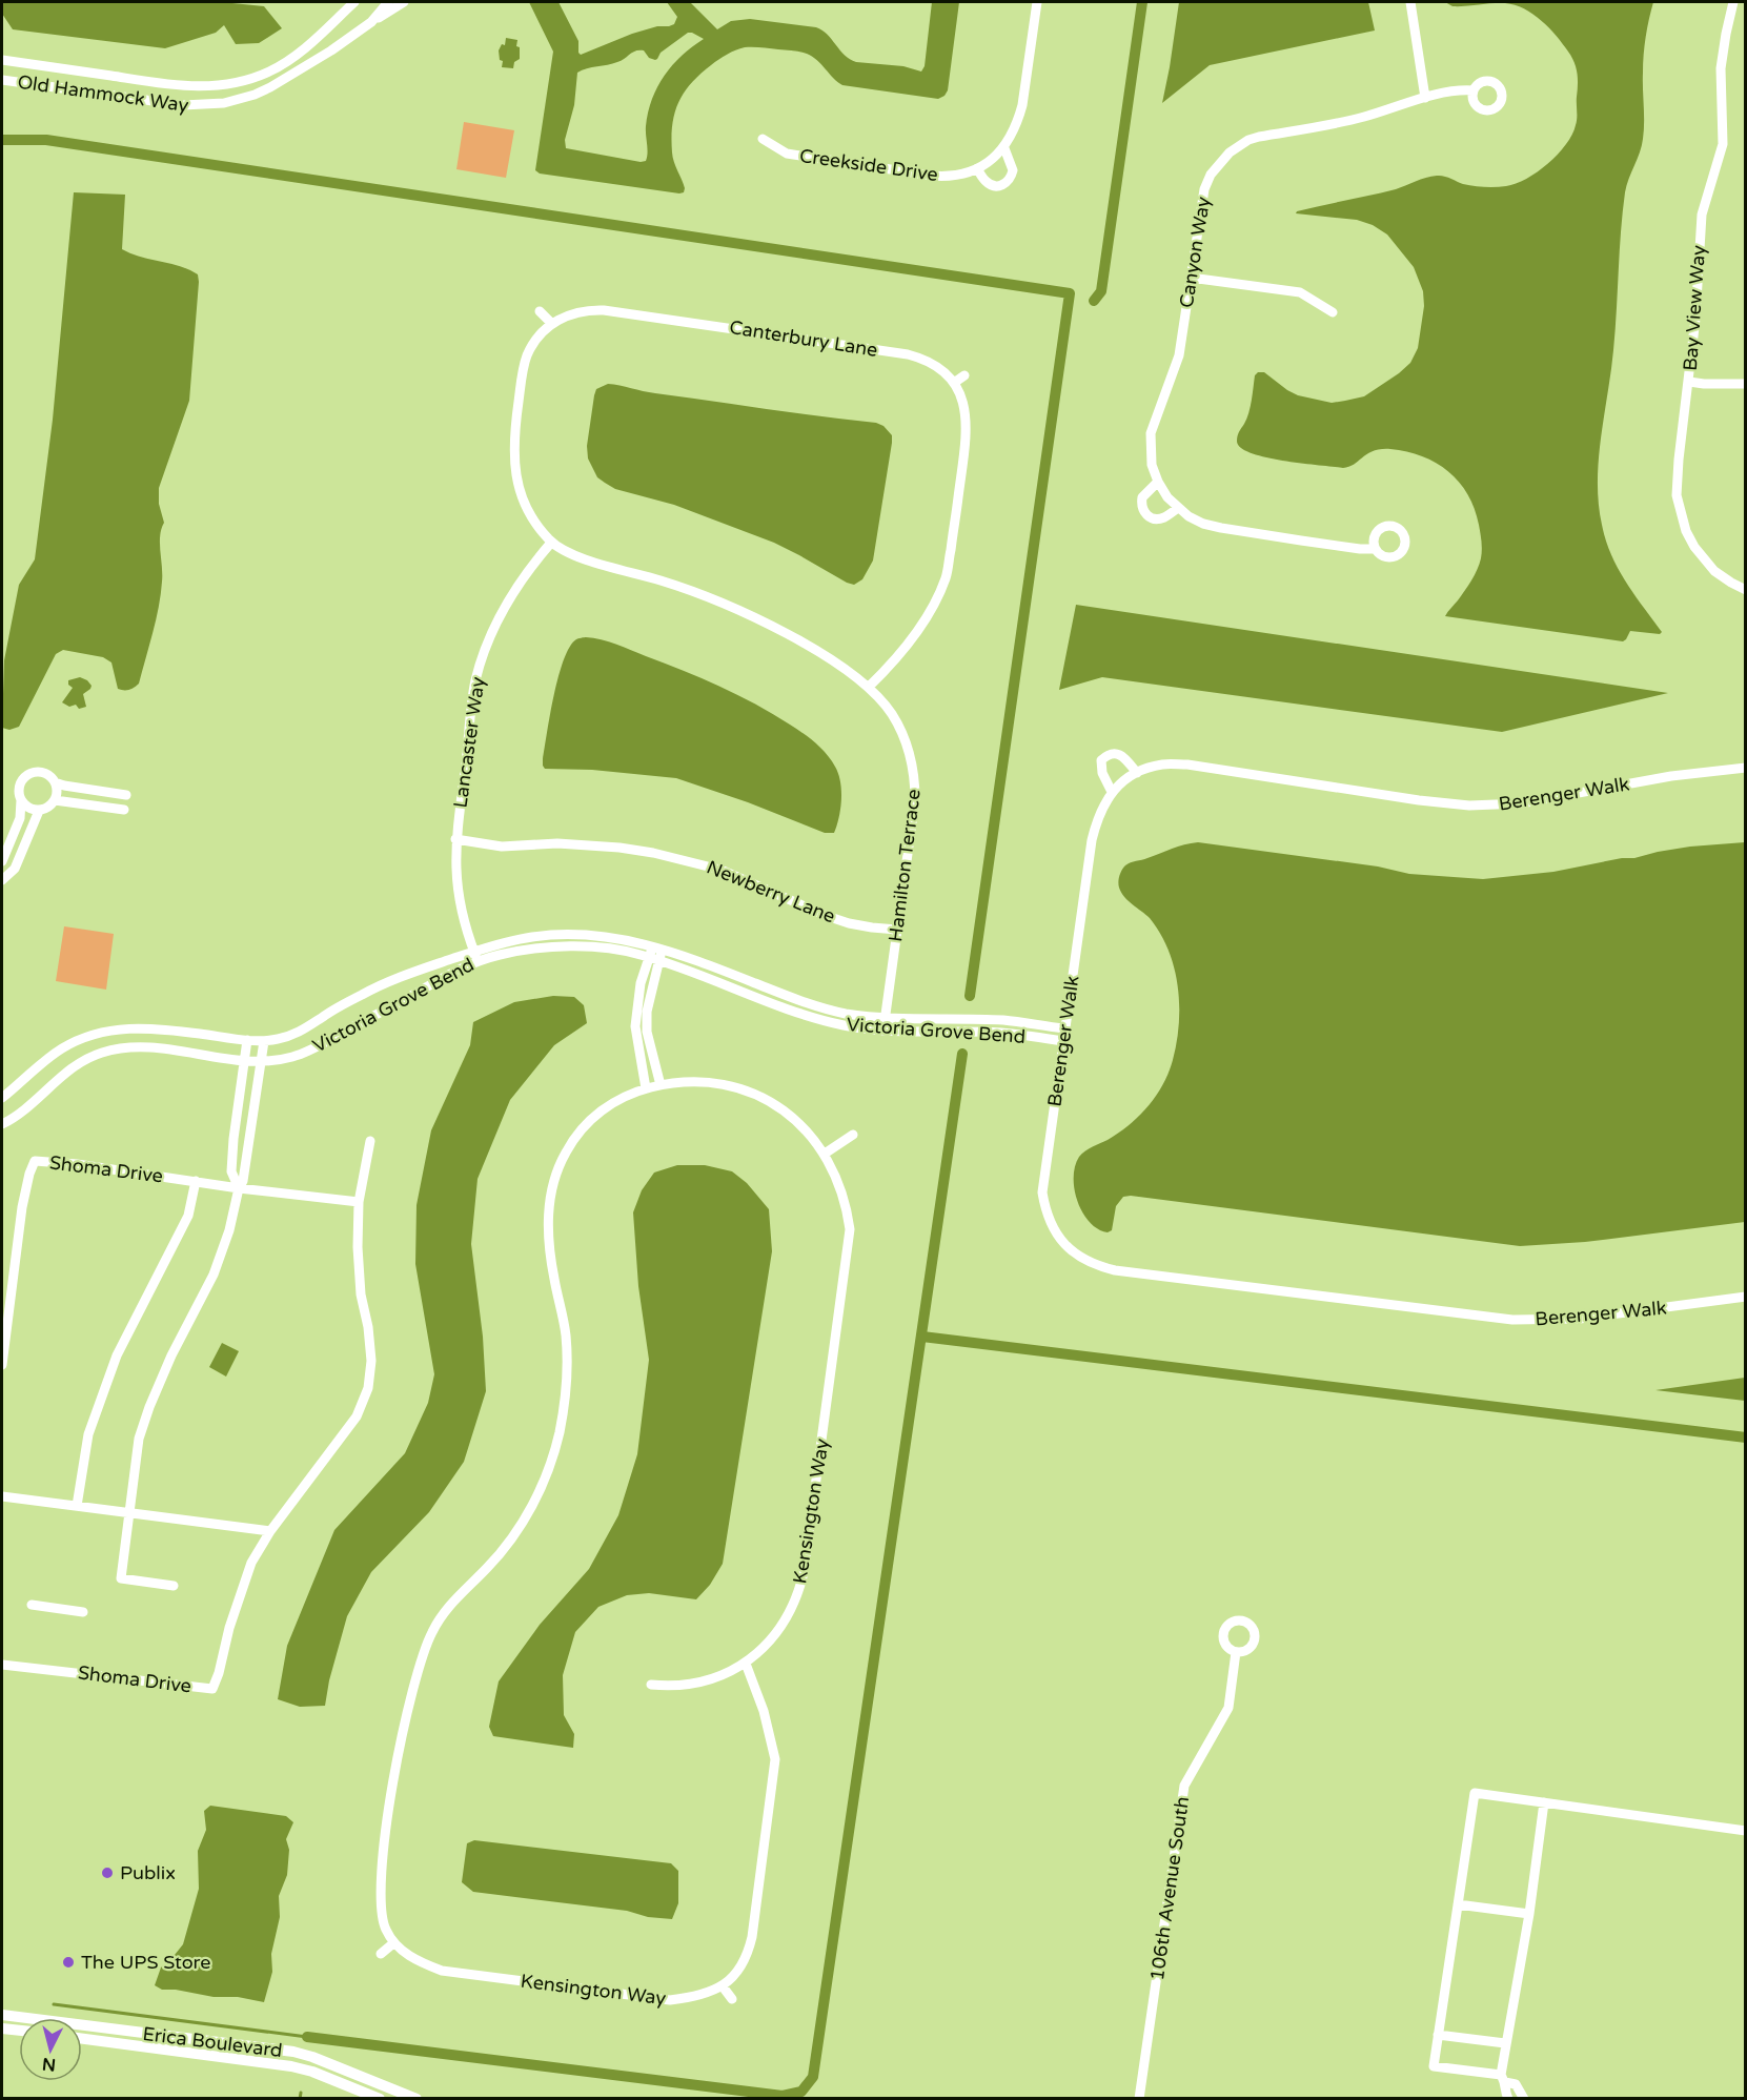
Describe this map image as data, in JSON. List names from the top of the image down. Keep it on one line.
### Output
{"streets":{"street":["Old Hammock Way","Creekside Drive","Canyon Way","Bay View Way","Canterbury Lane","Lancaster Way","Berenger Walk","Hamilton Terrace","Newberry Lane","Victoria Grove Bend","Shoma Drive","Kensington Way","106th Avenue South","Erica Boulevard"]},"crossings":[["Canterbury Lane","Lancaster Way"],["Canterbury Lane","Hamilton Terrace"],["Lancaster Way","Hamilton Terrace"],["Lancaster Way","Newberry Lane"],["Lancaster Way","Victoria Grove Bend"],["Berenger Walk","Victoria Grove Bend"],["Hamilton Terrace","Newberry Lane"],["Hamilton Terrace","Victoria Grove Bend"]],"places":["Publix","The UPS Store"],"north":"bottom"}
